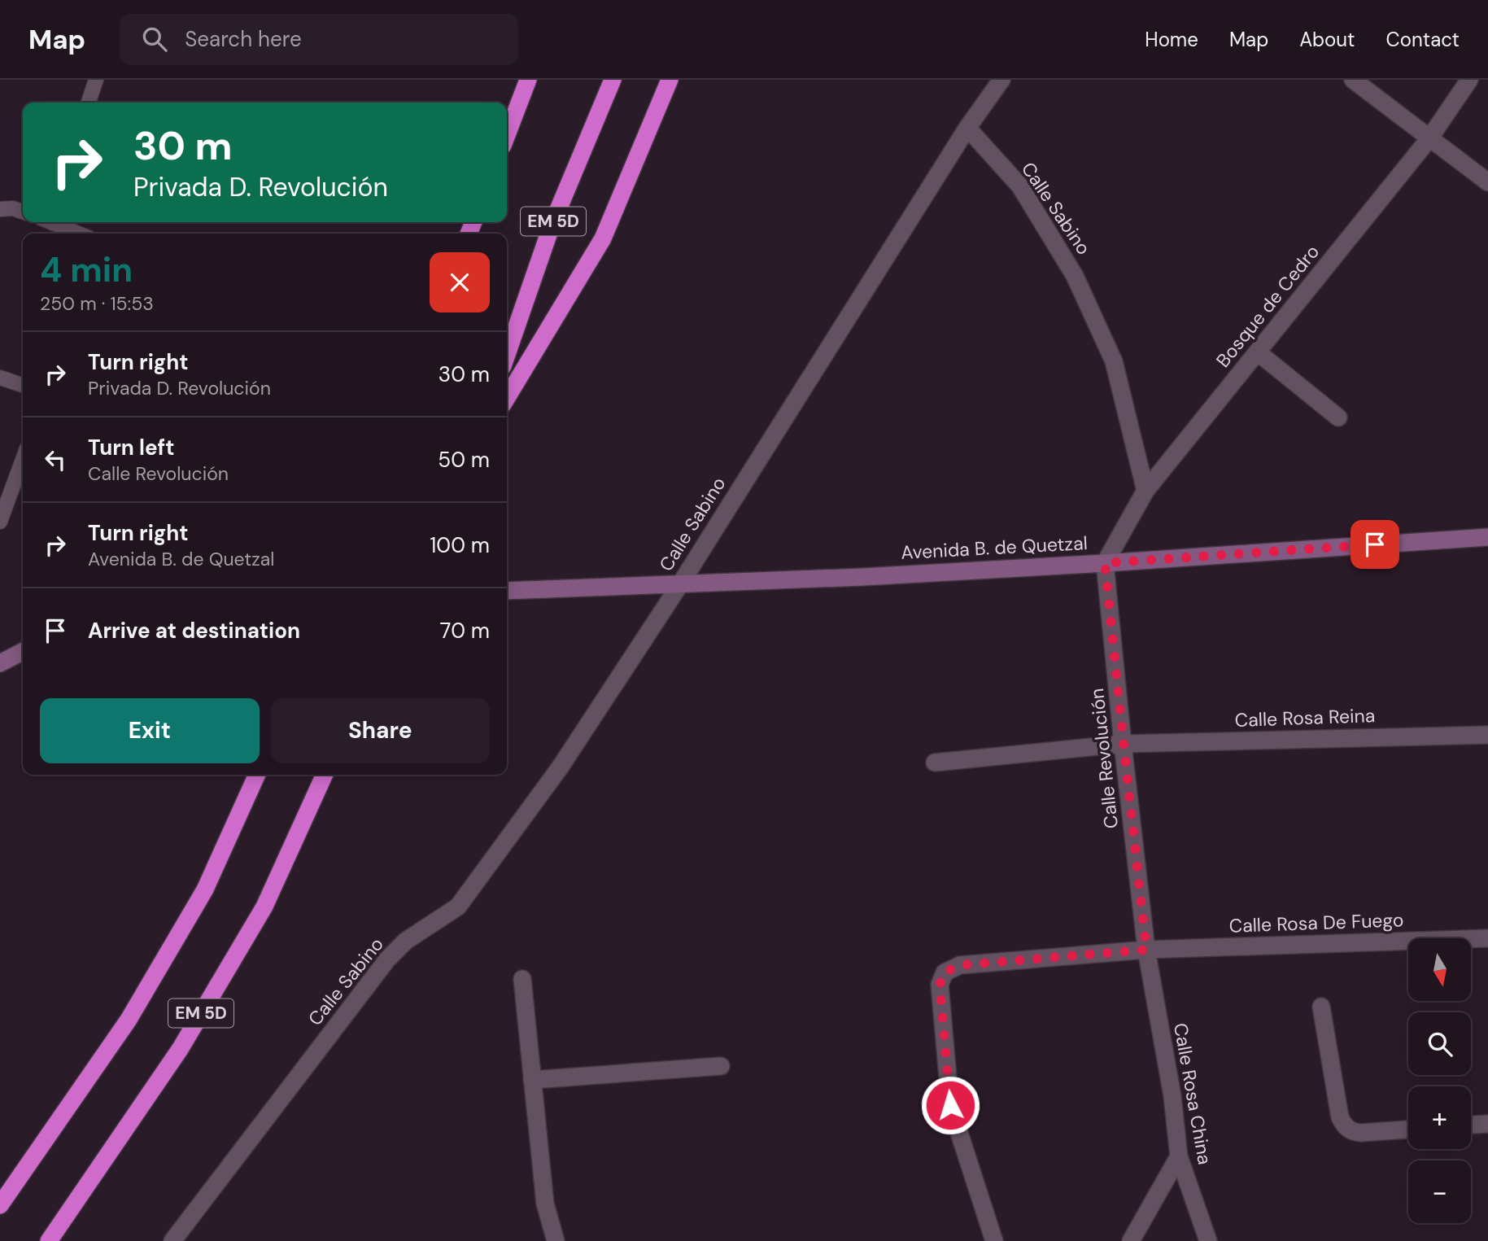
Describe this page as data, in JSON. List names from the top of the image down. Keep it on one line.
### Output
{"streets":{"highway":["EM 5D"],"main road":["Avenida B. de Quetzal"],"street":["Calle Sabino","Bosque de Cedro","Calle Rosa Reina","Calle Revolución","Calle Rosa De Fuego","Calle Rosa China"]},"crossings":[["Calle Sabino","Bosque de Cedro"],["Calle Sabino","Avenida B. de Quetzal"],["Bosque de Cedro","Avenida B. de Quetzal"],["Bosque de Cedro","Calle Revolución"],["Avenida B. de Quetzal","Calle Revolución"],["Calle Rosa Reina","Calle Revolución"],["Calle Revolución","Calle Rosa De Fuego"],["Calle Revolución","Calle Rosa China"],["Calle Rosa De Fuego","Calle Rosa China"]],"north":"bottom","page":{"header":"Map","search":"Search here","nav":["Home","Map","About","Contact"],"turn":["30 m","Privada D. Revolución"],"heading":["4 min","250 m · 15:53"],"list":[{"name":"Turn right","note":"Privada D. Revolución","value":"30 m"},{"name":"Turn left","note":"Calle Revolución","value":"50 m"},{"name":"Turn right","note":"Avenida B. de Quetzal","value":"100 m"},{"name":"Arrive at destination","value":"70 m"}],"buttons":["Exit","Share"],"map_buttons":["+","−"]}}
